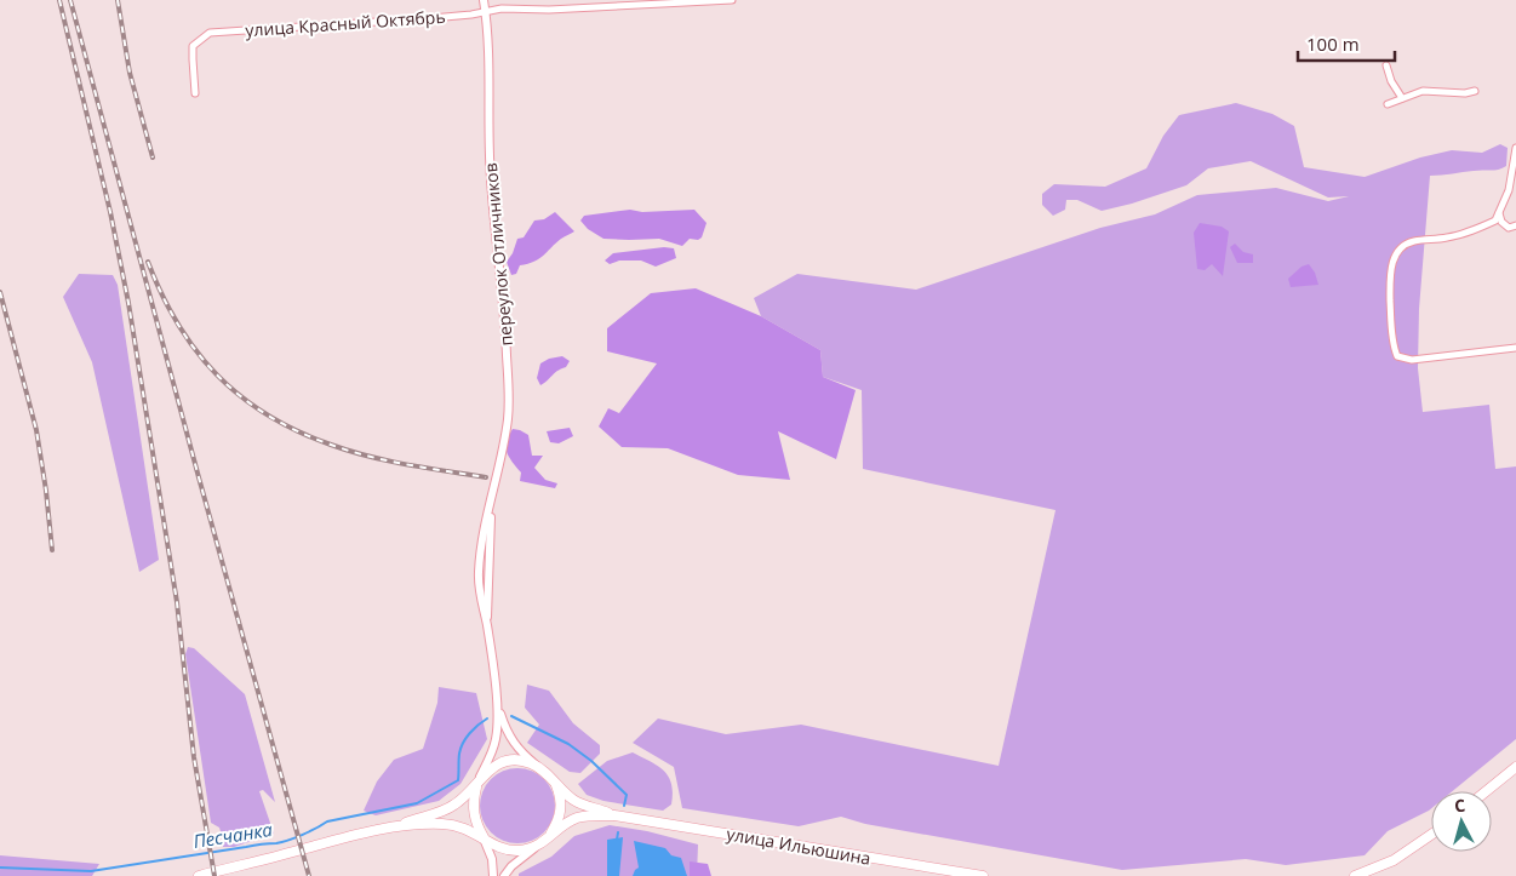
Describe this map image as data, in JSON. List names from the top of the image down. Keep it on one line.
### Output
{"streets":{"highway":["улица Ильюшина"],"main road":["переулок Отличников"],"street":["улица Красный Октябрь"]},"crossings":[["улица Красный Октябрь","переулок Отличников"]],"water":["Песчанка"],"scale_bar":"100 m","north":"top"}
